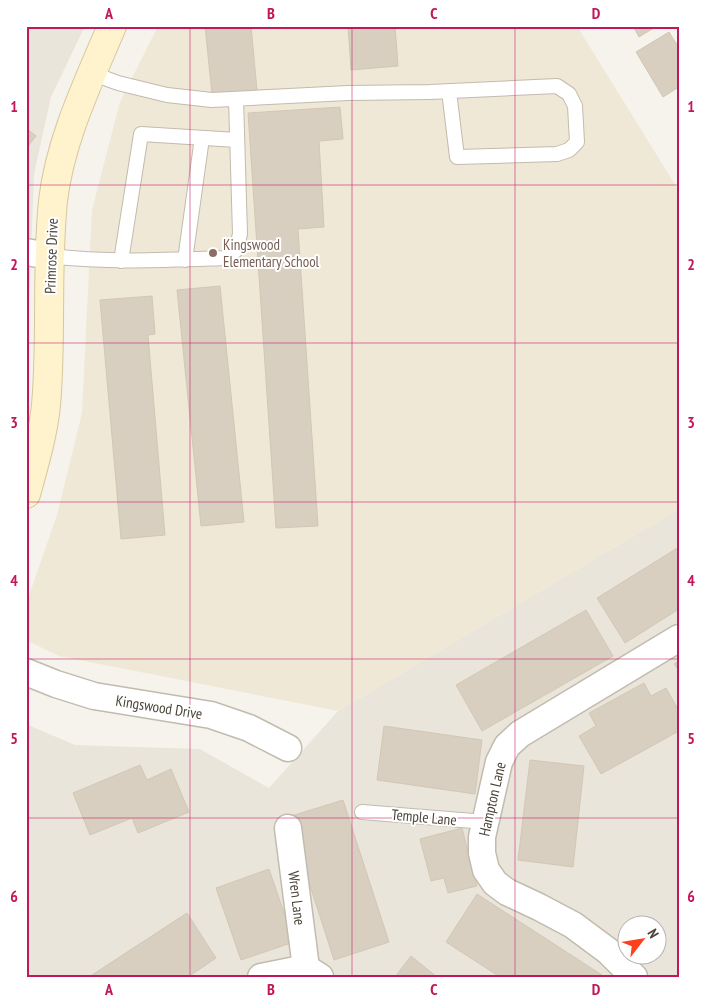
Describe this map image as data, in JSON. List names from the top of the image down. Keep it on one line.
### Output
{"streets":{"street":["Primrose Drive","Kingswood Drive","Hampton Lane","Wren Lane"],"lane":["Temple Lane"]},"crossings":[["Hampton Lane","Temple Lane"]],"places":["Kingswood Elementary School"],"north":"top right","grid":{"columns":["A","B","C","D"],"rows":["1","2","3","4","5","6"]}}
